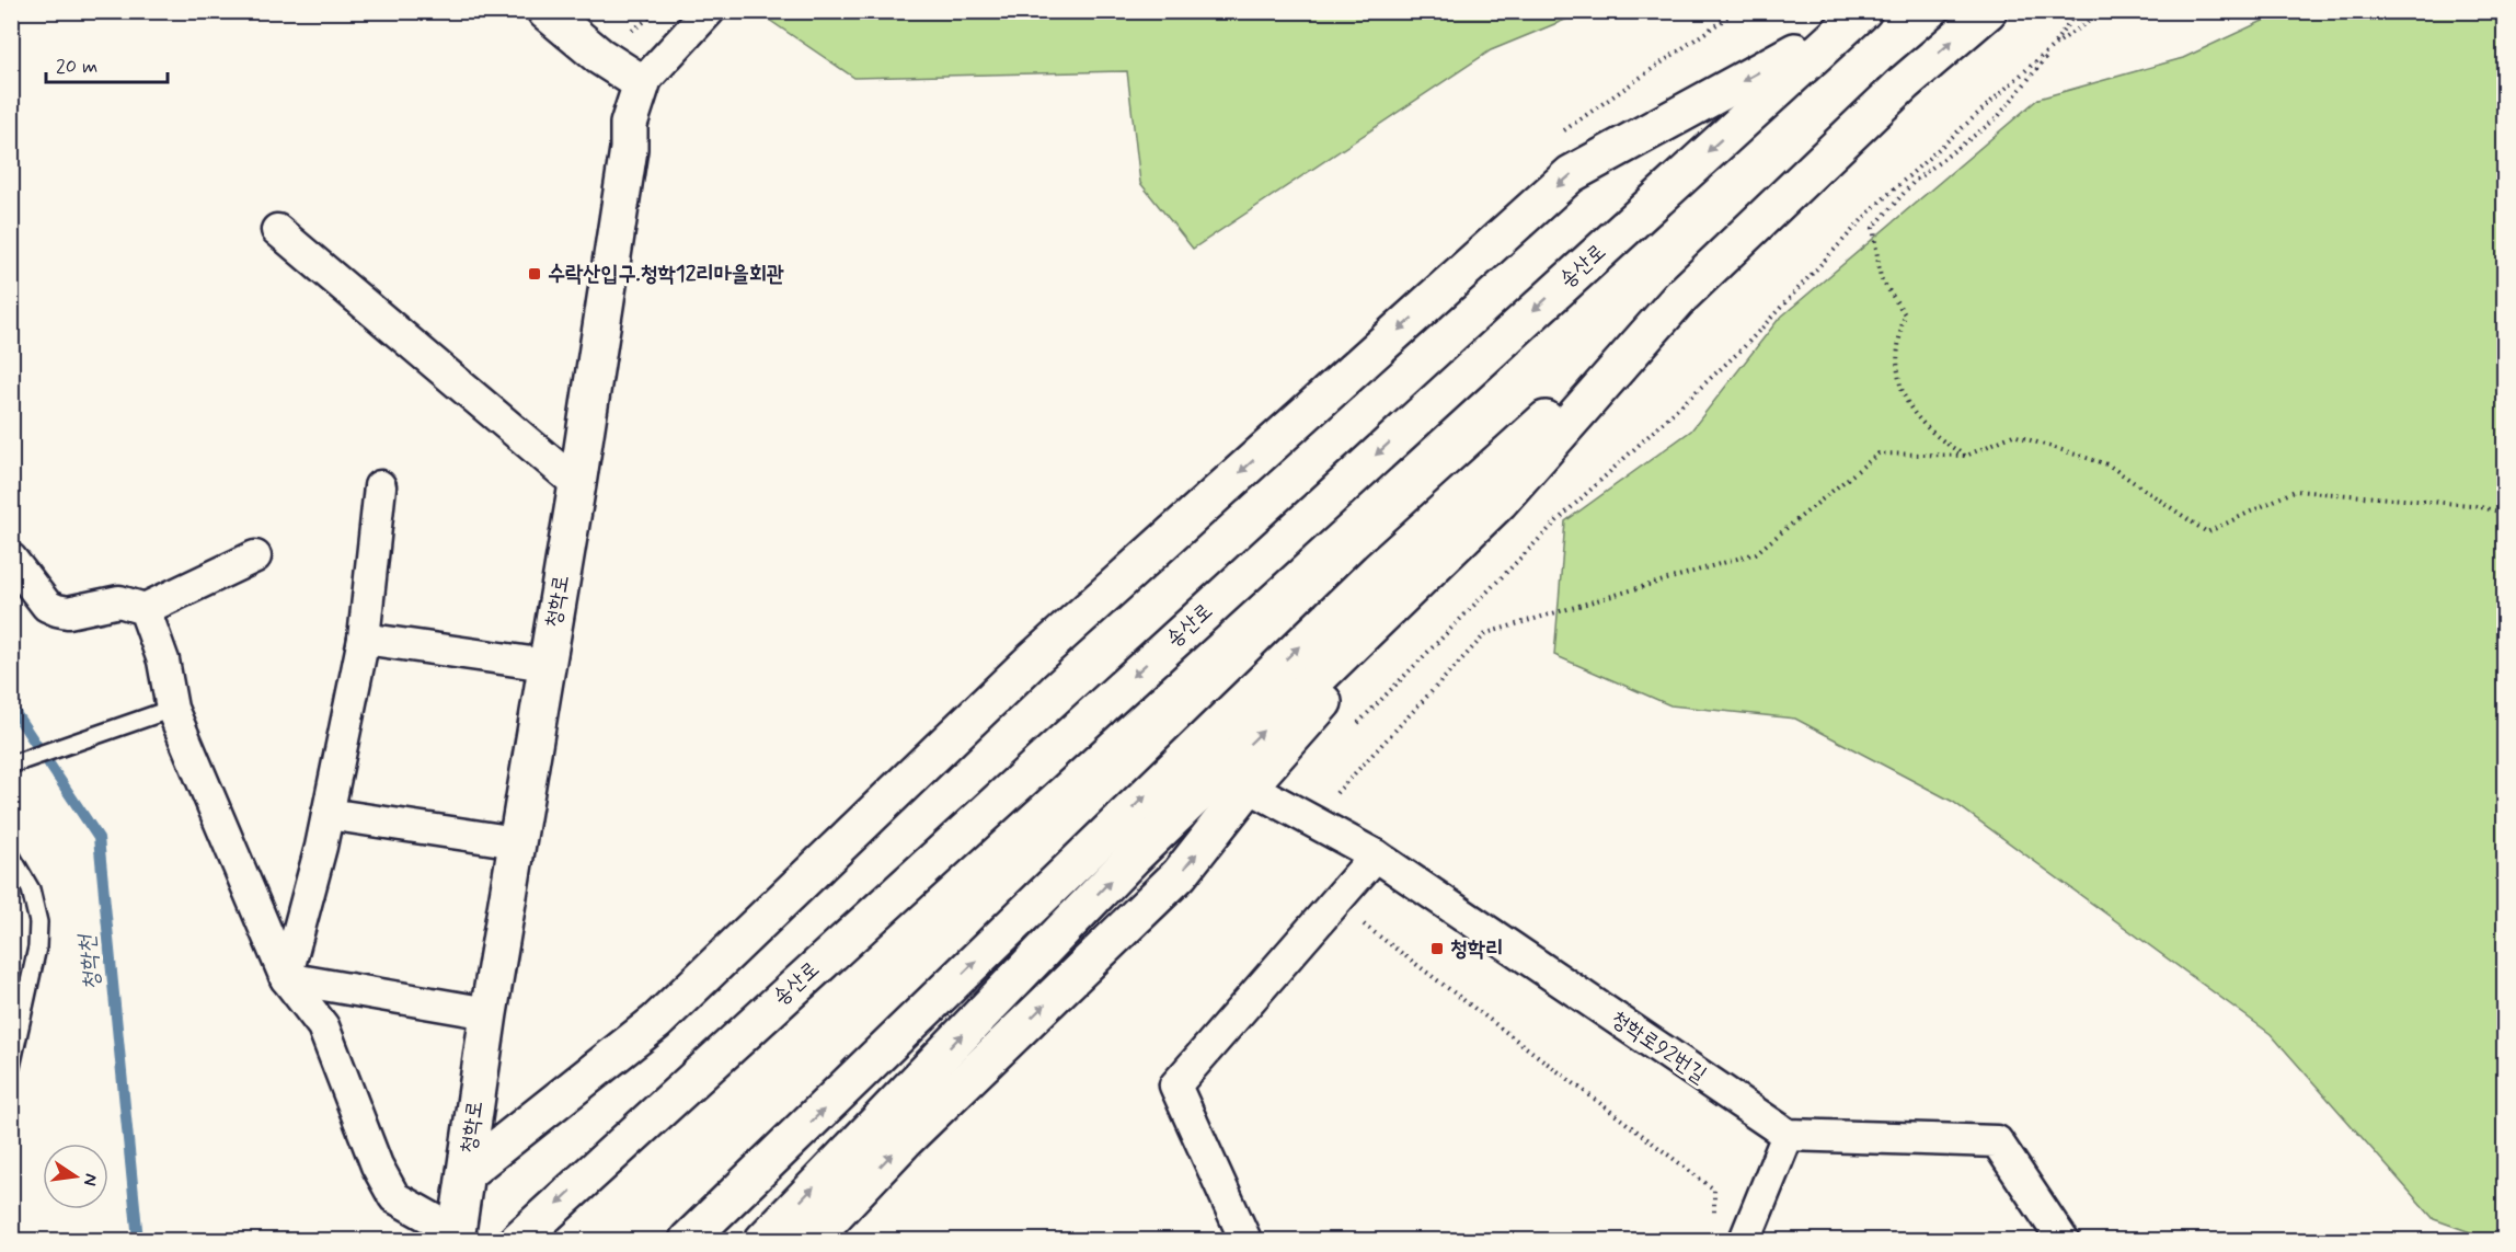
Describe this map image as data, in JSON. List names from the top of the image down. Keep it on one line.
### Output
{"streets":{"main road":["송산로","청학로"],"street":["청학로92번길"]},"water":["청학천"],"places":{"transit":["수락산입구.청학12리마을회관","청학리"]},"scale_bar":"20 m","north":"right"}
